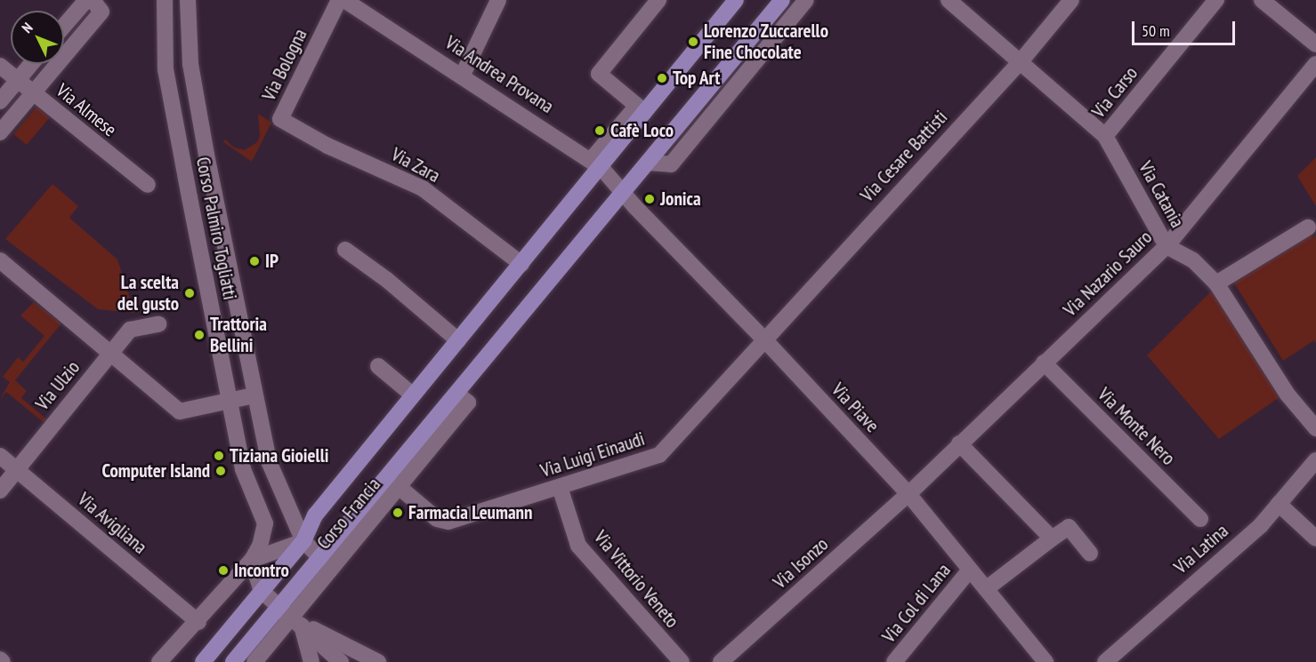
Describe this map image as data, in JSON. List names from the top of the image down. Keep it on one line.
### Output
{"streets":{"main road":["Corso Francia"],"street":["Via Bologna","Via Andrea Provana","Via Carso","Via Almese","Via Cesare Battisti","Via Zara","Via Catania","Corso Palmiro Togliatti","Via Nazario Sauro","Via Ulzio","Via Piave","Via Monte Nero","Via Luigi Einaudi","Via Avigliana","Via Latina","Via Isonzo","Via Vittorio Veneto","Via Col di Lana"]},"crossings":[["Via Bologna","Via Zara"],["Via Andrea Provana","Via Piave"],["Via Andrea Provana","Corso Francia"],["Via Carso","Via Catania"],["Via Cesare Battisti","Via Catania"],["Via Cesare Battisti","Via Piave"],["Via Cesare Battisti","Via Luigi Einaudi"],["Via Zara","Corso Francia"],["Via Catania","Via Nazario Sauro"],["Corso Palmiro Togliatti","Corso Francia"],["Via Nazario Sauro","Via Piave"],["Via Nazario Sauro","Via Monte Nero"],["Via Nazario Sauro","Via Isonzo"],["Via Ulzio","Via Avigliana"],["Via Piave","Via Luigi Einaudi"],["Via Piave","Corso Francia"],["Via Piave","Via Isonzo"],["Via Piave","Via Col di Lana"],["Via Luigi Einaudi","Corso Francia"],["Via Luigi Einaudi","Via Vittorio Veneto"],["Corso Francia","Via Avigliana"]],"places":["Lorenzo Zuccarello Fine Chocolate","Top Art","Cafè Loco","Jonica","IP","La scelta del gusto","Trattoria Bellini","Tiziana Gioielli","Computer Island","Farmacia Leumann","Incontro"],"scale_bar":"50 m","north":"top left"}
